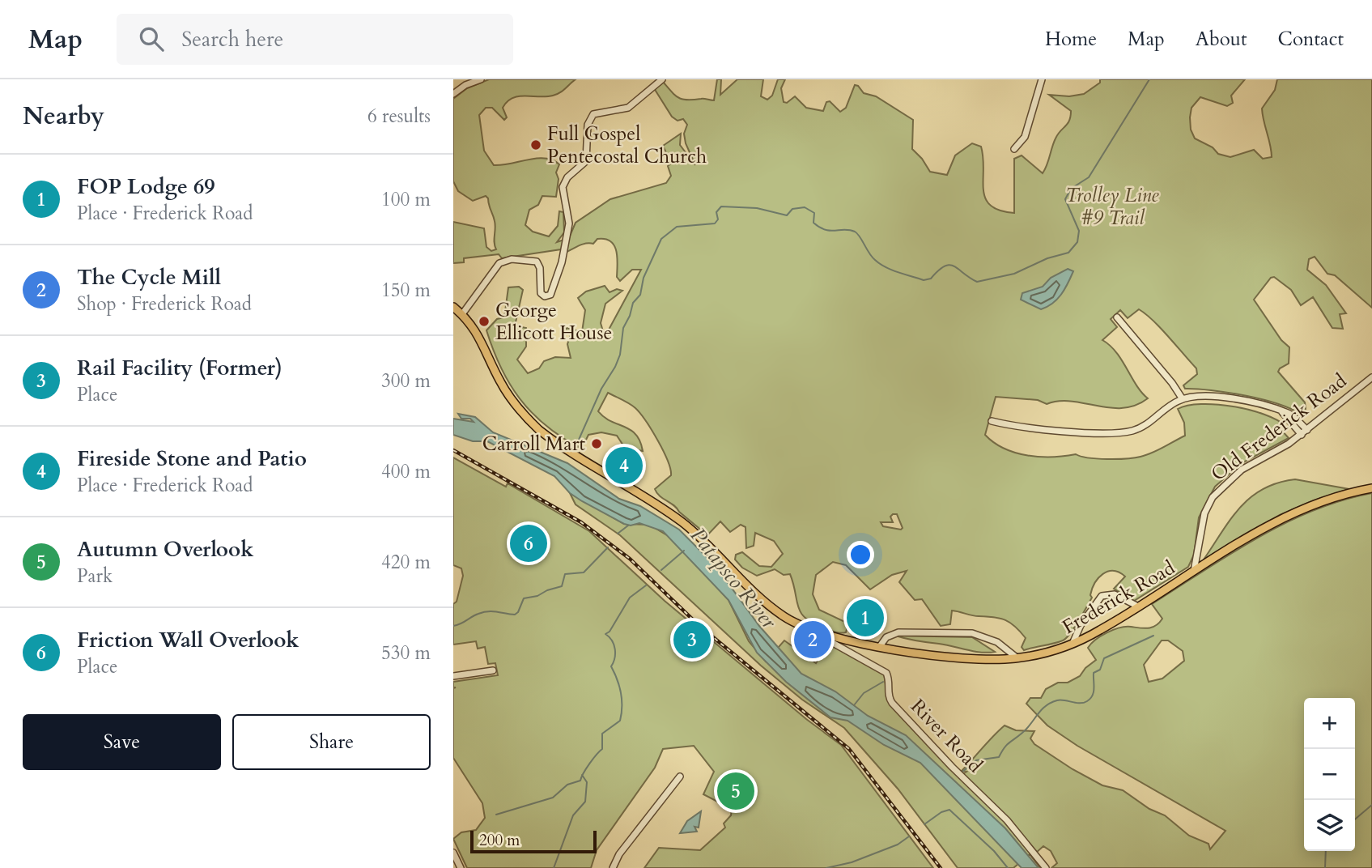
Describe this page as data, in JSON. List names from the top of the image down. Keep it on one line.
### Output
{"streets":{"main road":["Frederick Road"],"street":["Old Frederick Road","River Road"]},"crossings":[["Old Frederick Road","Frederick Road"],["Frederick Road","River Road"]],"water":["Patapsco River"],"parks":["Trolley Line #9 Trail"],"places":["Full Gospel Pentecostal Church","George Ellicott House","Carroll Mart"],"scale_bar":"200 m","page":{"header":"Map","search":"Search here","nav":["Home","Map","About","Contact"],"heading":["Nearby","6 results"],"list":[{"mark":"1","name":"FOP Lodge 69","note":"Place · Frederick Road","value":"100 m"},{"mark":"2","name":"The Cycle Mill","note":"Shop · Frederick Road","value":"150 m"},{"mark":"3","name":"Rail Facility (Former)","note":"Place","value":"300 m"},{"mark":"4","name":"Fireside Stone and Patio","note":"Place · Frederick Road","value":"400 m"},{"mark":"5","name":"Autumn Overlook","note":"Park","value":"420 m"},{"mark":"6","name":"Friction Wall Overlook","note":"Place","value":"530 m"}],"pins":["4","6","1","2","3","5"],"buttons":["Save","Share"],"map_buttons":["+","−"],"scale":"200 m"}}
